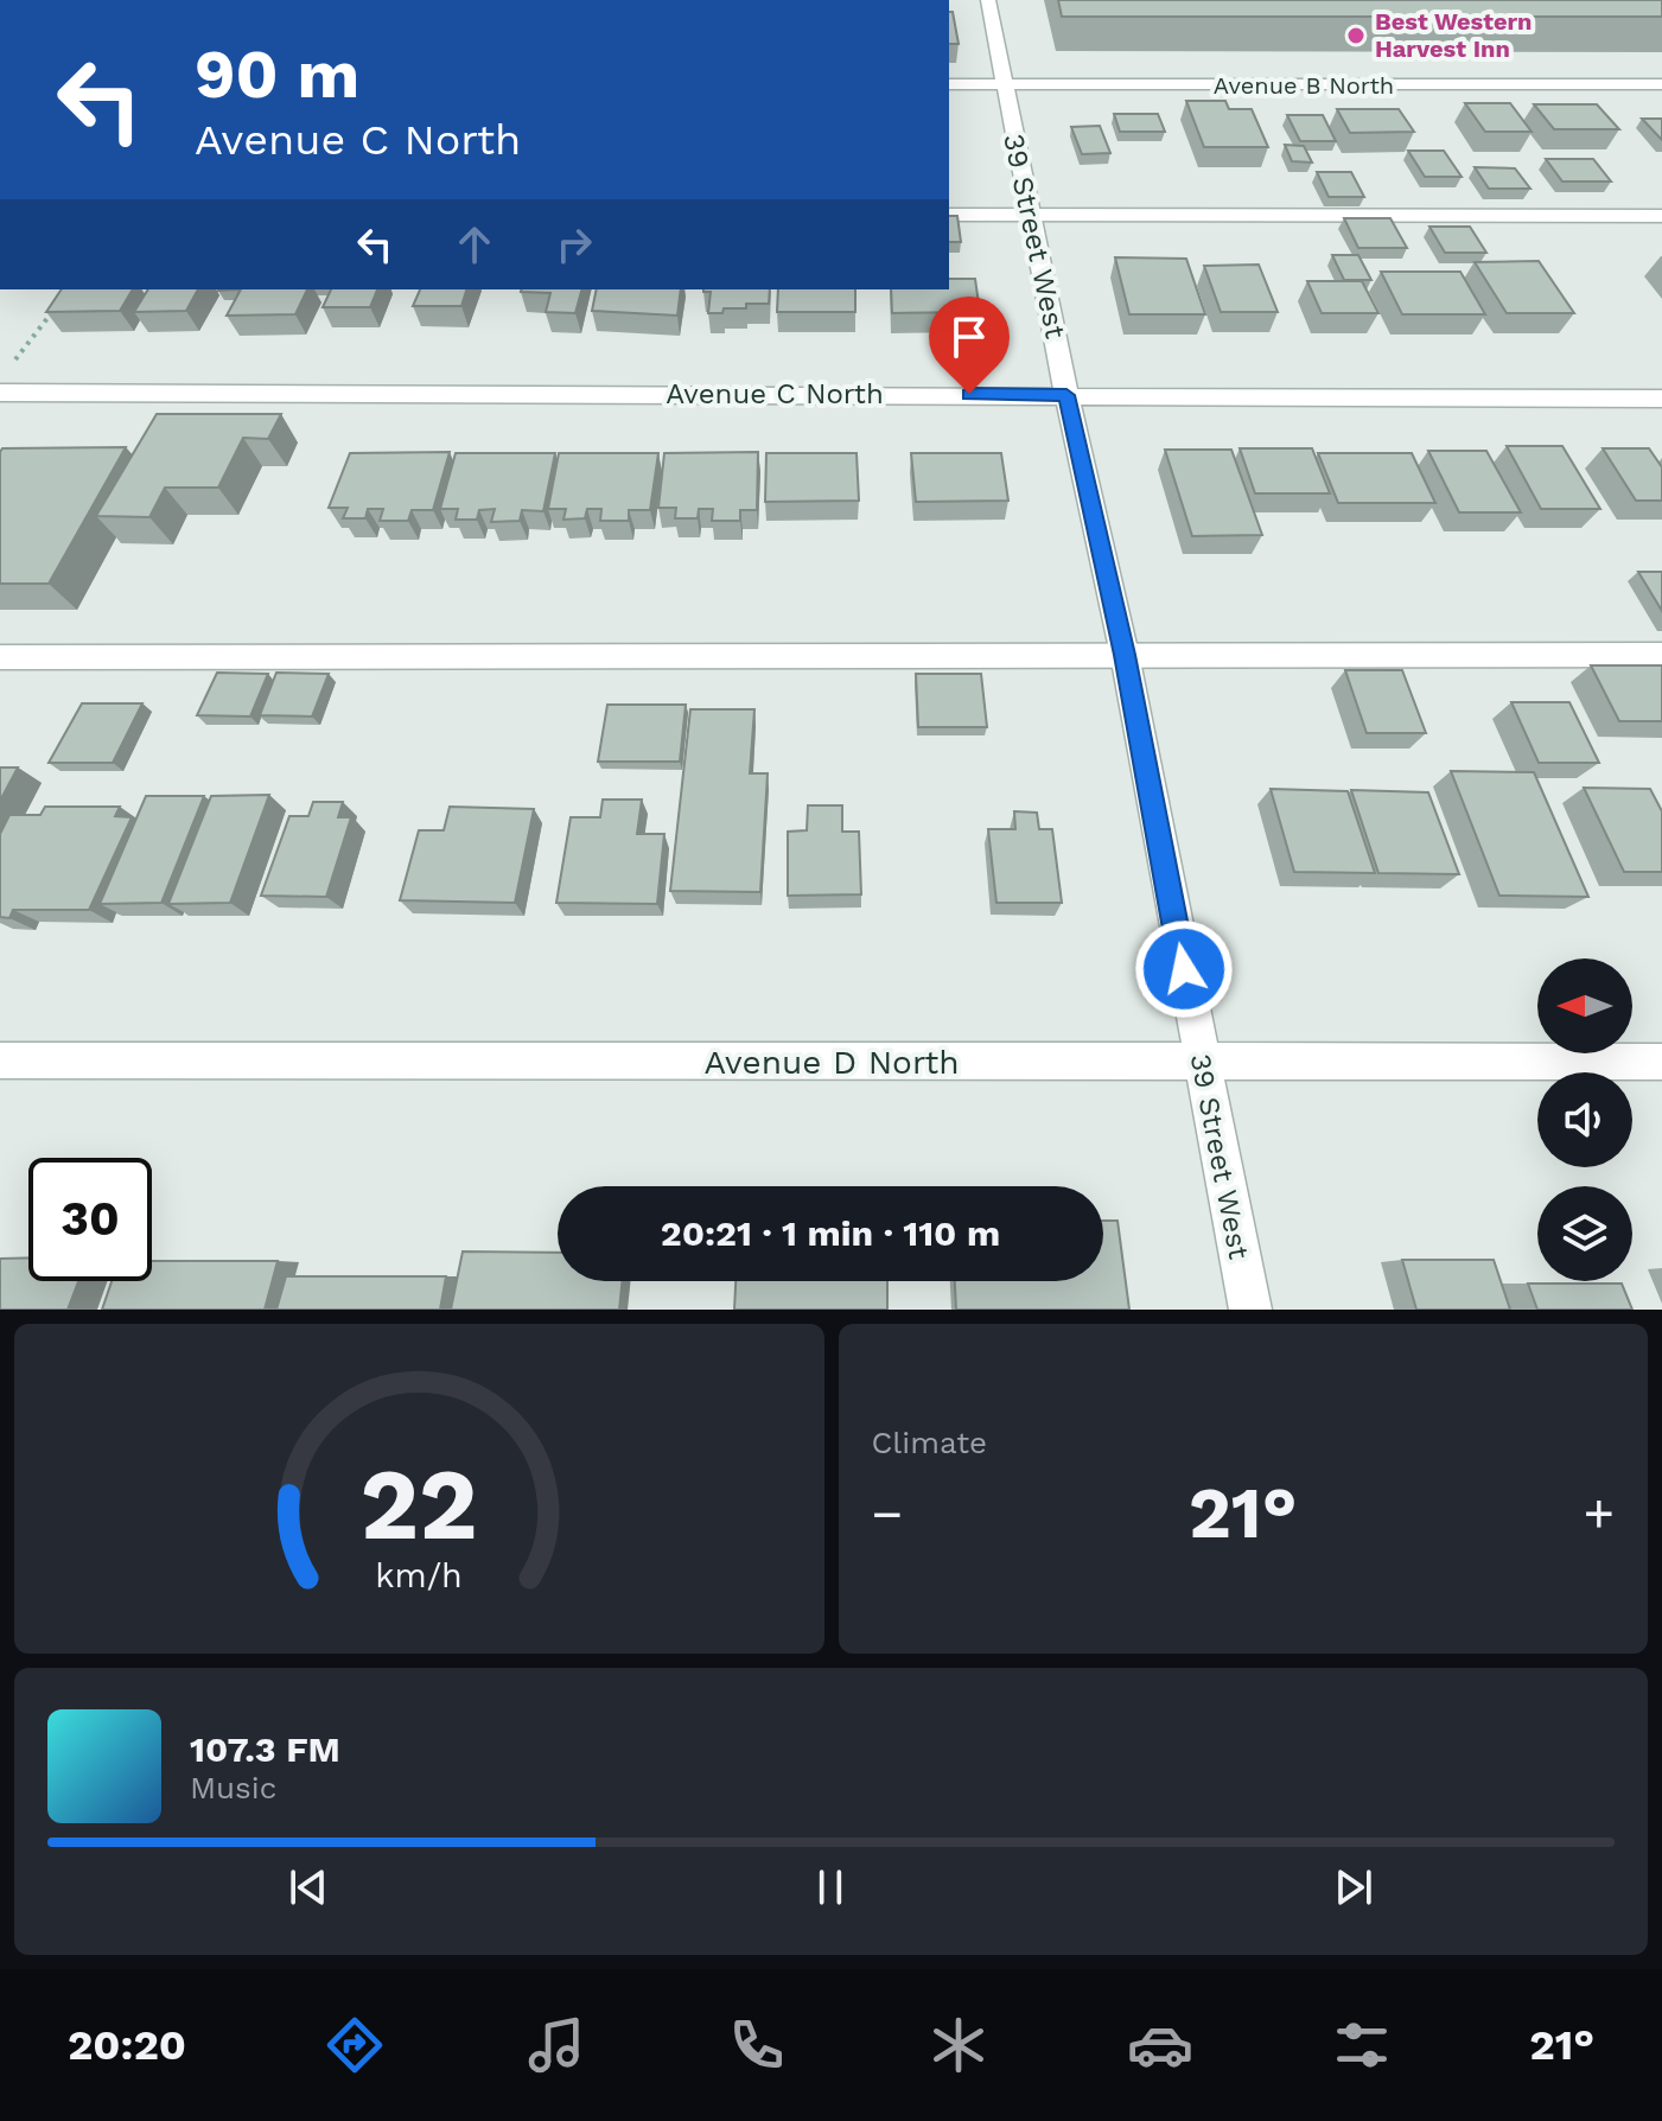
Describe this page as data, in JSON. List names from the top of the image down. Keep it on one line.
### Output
{"streets":{"street":["Avenue B North","39 Street West","Avenue C North","Avenue D North"]},"crossings":[["Avenue B North","39 Street West"],["39 Street West","Avenue C North"],["39 Street West","Avenue D North"]],"places":["Best Western Harvest Inn"],"north":"left","page":{"turn":["90 m","Avenue C North"],"limit":"30","trip":"20:21 · 1 min · 110 m","tile":"Climate","heat":["−","21°","+"],"song":["107.3 FM","Music"],"tabs":["20:20","21°"],"gauge":["22","km/h"]}}
